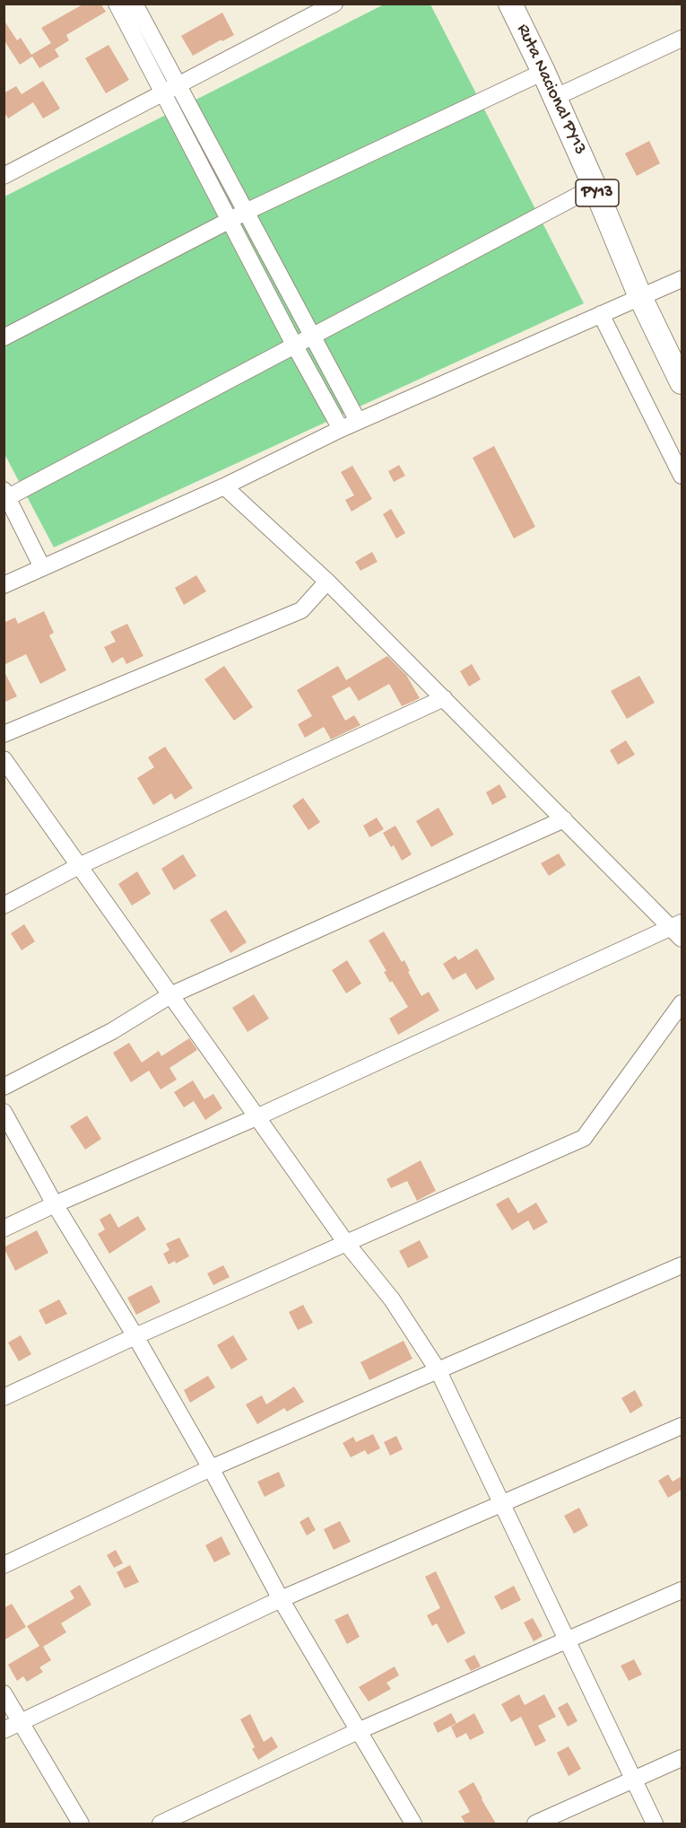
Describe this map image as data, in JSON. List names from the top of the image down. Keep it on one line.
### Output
{"streets":{"highway":["Ruta Nacional PY13","PY13"]}}
